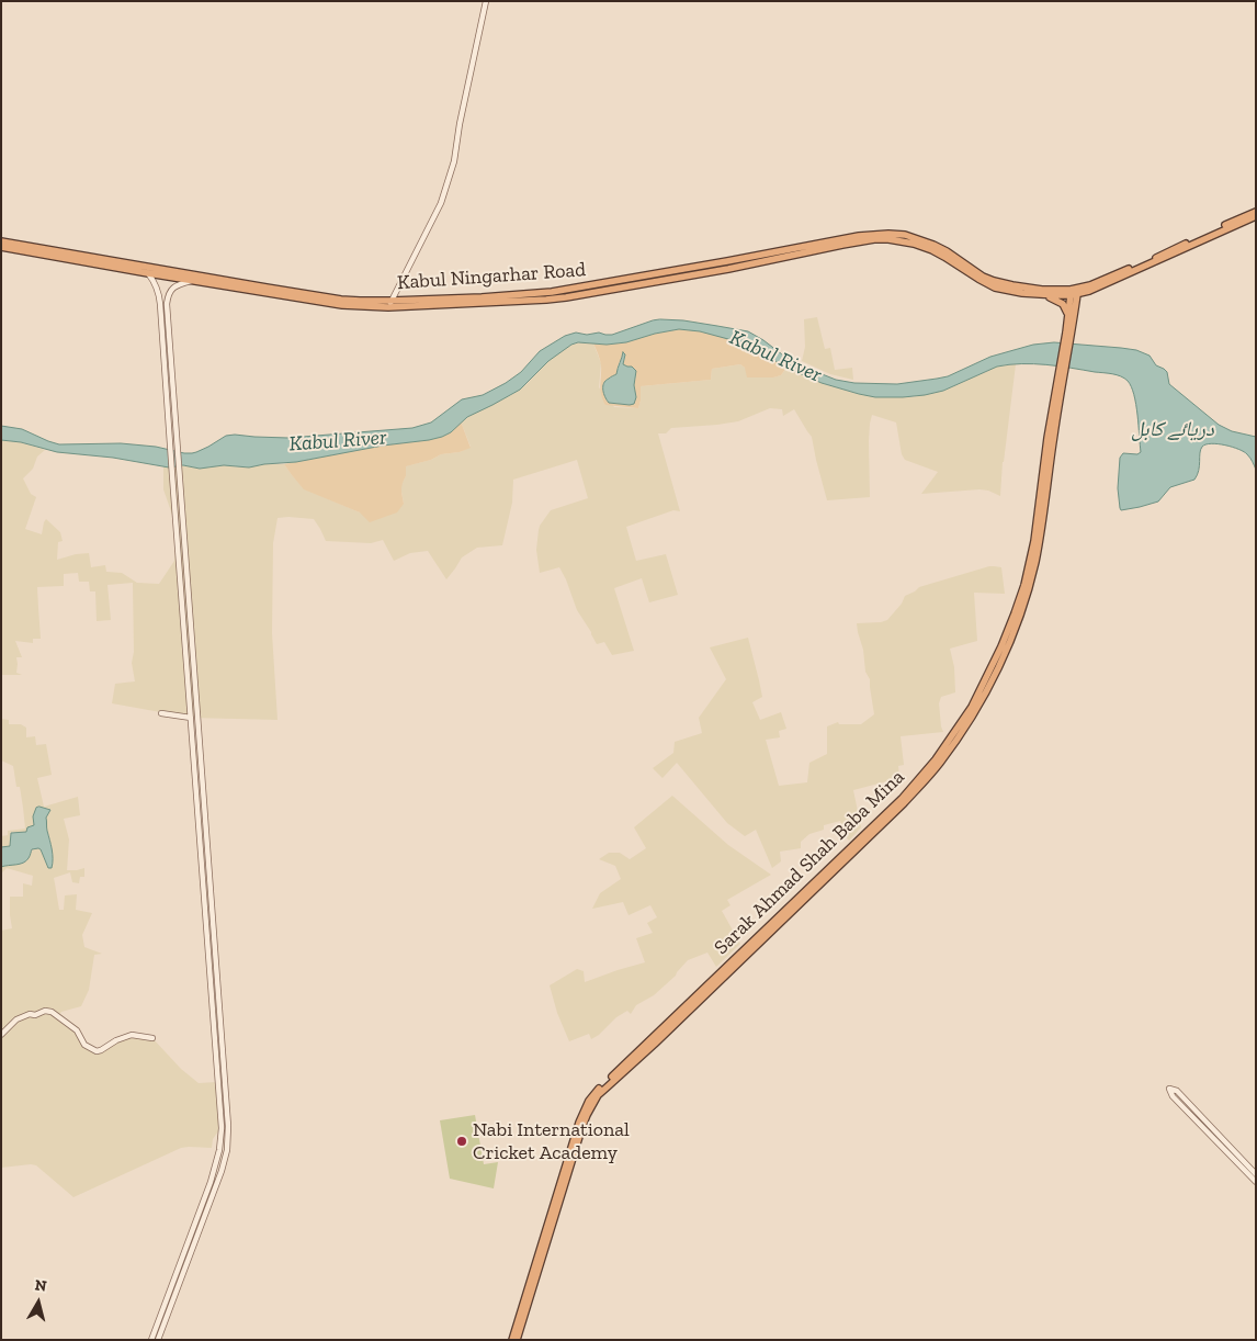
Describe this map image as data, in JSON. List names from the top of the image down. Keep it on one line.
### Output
{"streets":{"highway":["Kabul Ningarhar Road","Sarak Ahmad Shah Baba Mina"]},"water":["Kabul River","دریائے کابل"],"places":["Nabi International Cricket Academy"],"north":"top"}
